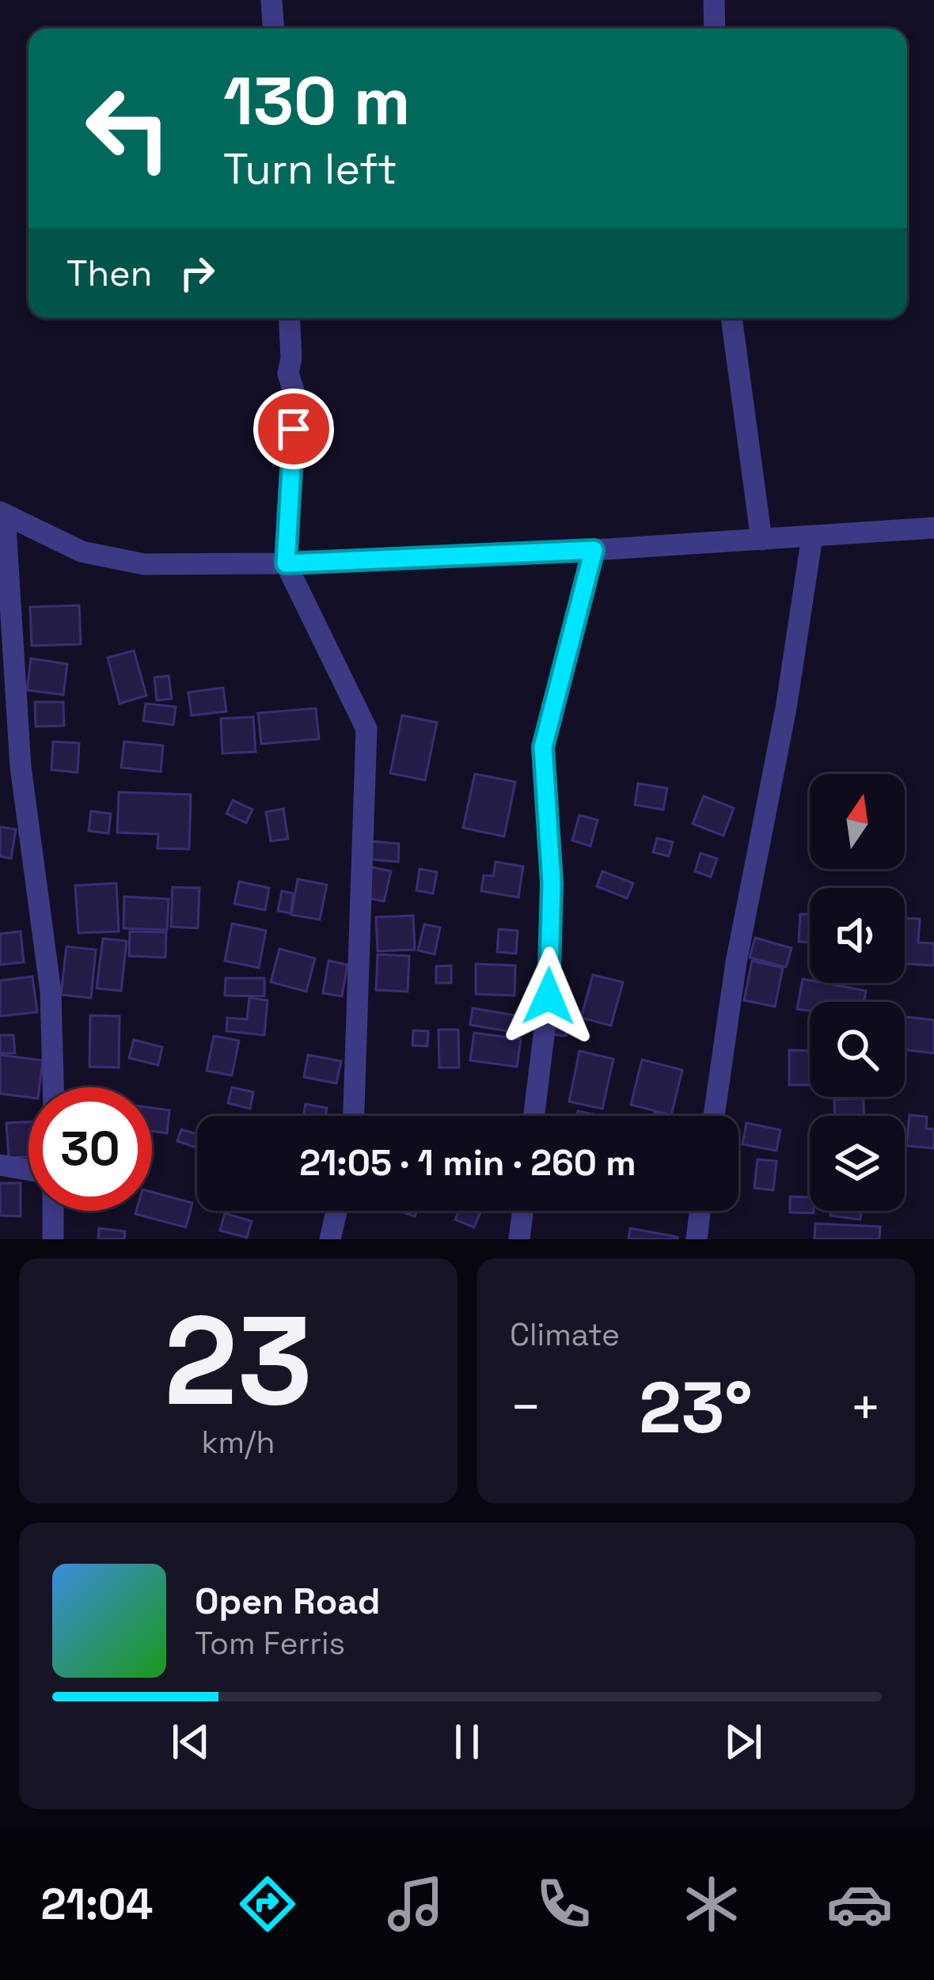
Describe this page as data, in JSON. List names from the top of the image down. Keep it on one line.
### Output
{"north":"top","page":{"turn":["130 m","Turn left"],"then":"Then","limit":"30","trip":"21:05 · 1 min · 260 m","tile":[["23","km/h"],"Climate"],"heat":["−","23°","+"],"song":["Open Road","Tom Ferris"],"tabs":"21:04"}}
